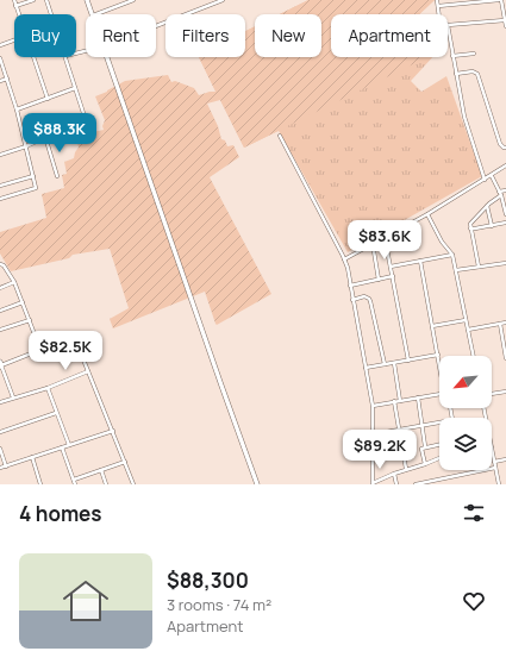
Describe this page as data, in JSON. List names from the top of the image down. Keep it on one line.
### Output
{"north":"bottom left","page":{"chip":["Buy","Rent","Filters","New","Apartment"],"price":["$88.3K","$83.6K","$82.5K","$89.2K"],"heading":"4 homes","list":[{"name":"$88,300","note":"3 rooms · 74 m² · Apartment"}]}}
